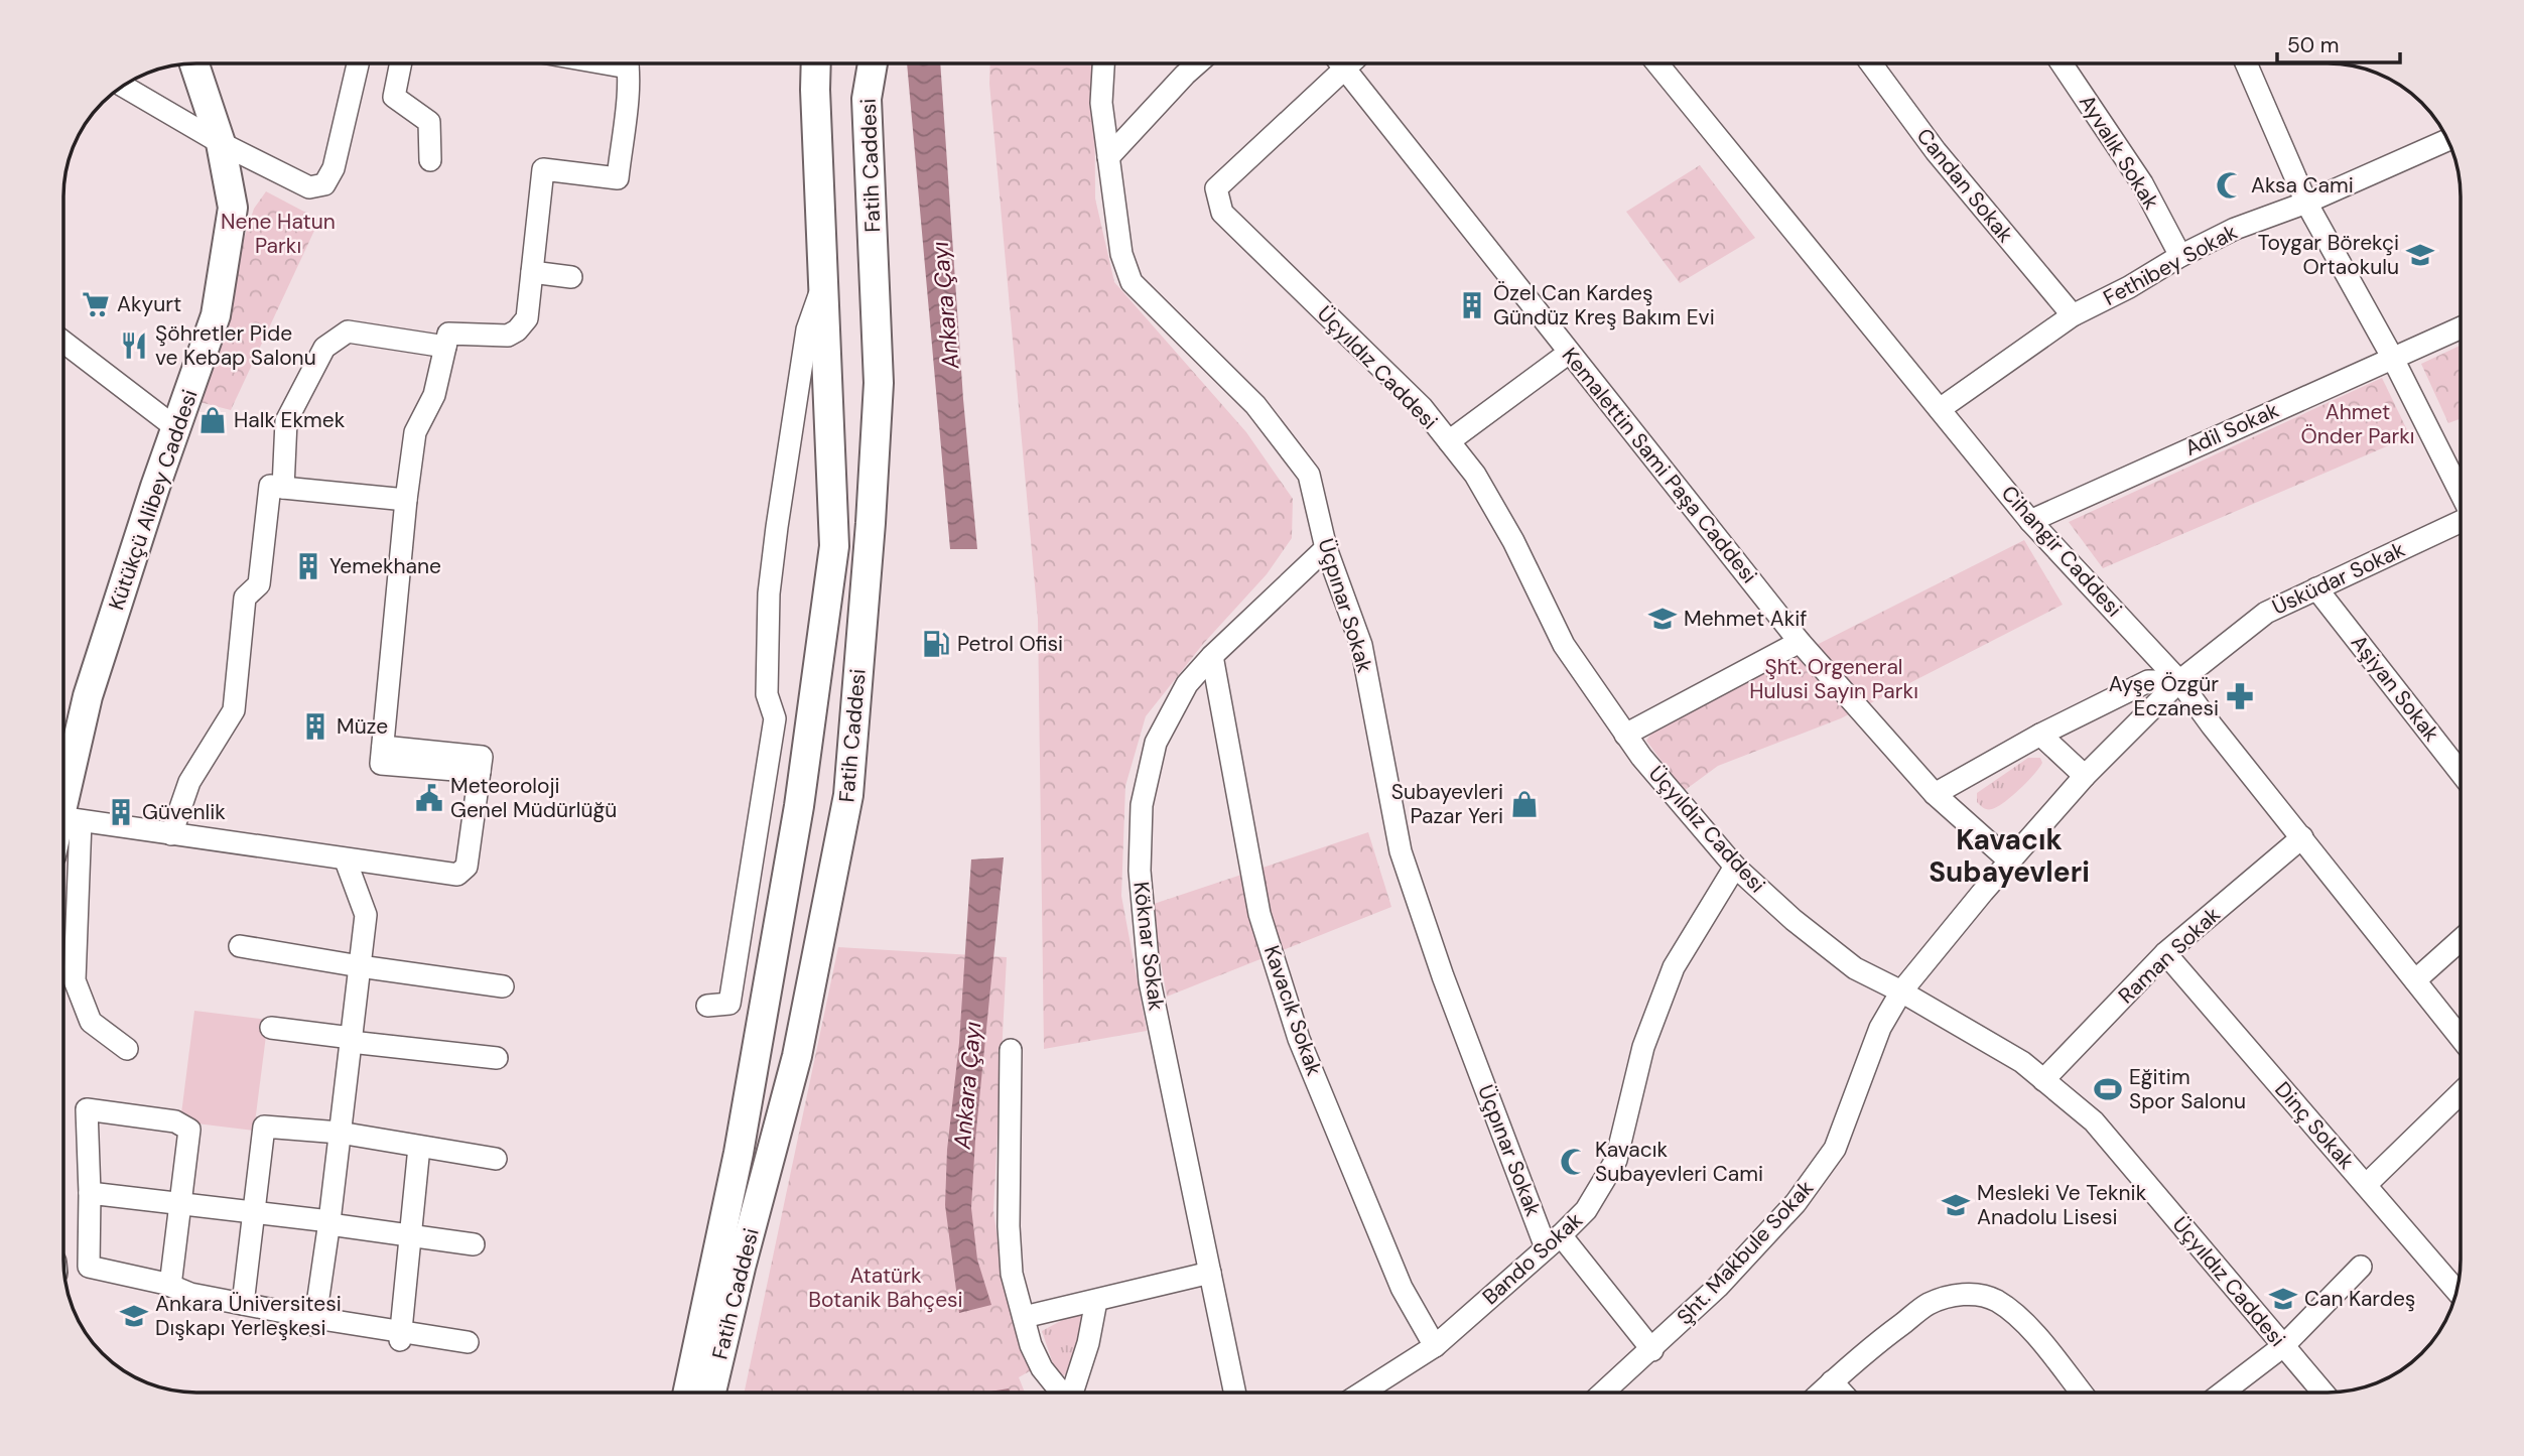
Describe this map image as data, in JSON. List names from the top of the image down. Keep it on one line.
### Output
{"streets":{"main road":["Fatih Caddesi","Kütükçü Alibey Caddesi"],"street":["Ayvalık Sokak","Candan Sokak","Fethibey Sokak","Üçyıldız Caddesi","Adil Sokak","Kemalettin Sami Paşa Caddesi","Cihangir Caddesi","Üsküdar Sokak","Üçpınar Sokak","Aşiyan Sokak","Köknar Sokak","Raman Sokak","Kavacık Sokak","Dinç Sokak","Şht. Makbule Sokak","Bando Sokak"]},"crossings":[["Ayvalık Sokak","Fethibey Sokak"],["Candan Sokak","Fethibey Sokak"],["Fethibey Sokak","Cihangir Caddesi"],["Üçyıldız Caddesi","Kemalettin Sami Paşa Caddesi"],["Üçyıldız Caddesi","Raman Sokak"],["Üçyıldız Caddesi","Şht. Makbule Sokak"],["Üçyıldız Caddesi","Bando Sokak"],["Adil Sokak","Cihangir Caddesi"],["Kemalettin Sami Paşa Caddesi","Şht. Makbule Sokak"],["Cihangir Caddesi","Üsküdar Sokak"],["Cihangir Caddesi","Raman Sokak"],["Cihangir Caddesi","Şht. Makbule Sokak"],["Üsküdar Sokak","Aşiyan Sokak"],["Üsküdar Sokak","Şht. Makbule Sokak"],["Üçpınar Sokak","Köknar Sokak"],["Üçpınar Sokak","Şht. Makbule Sokak"],["Üçpınar Sokak","Bando Sokak"],["Köknar Sokak","Kavacık Sokak"],["Raman Sokak","Dinç Sokak"],["Kavacık Sokak","Bando Sokak"]],"districts":["Kavacık Subayevleri"],"water":["Ankara Çayı"],"parks":["Nene Hatun Parkı","Ahmet Önder Parkı","Şht. Orgeneral Hulusi Sayın Parkı","Atatürk Botanik Bahçesi"],"places":{"mosque":["Aksa Cami","Kavacık Subayevleri Cami"],"school or university":["Toygar Börekçi Ortaokulu","Mehmet Akif","Mesleki Ve Teknik Anadolu Lisesi","Can Kardeş","Ankara Üniversitesi Dışkapı Yerleşkesi"],"supermarket":["Akyurt"],"building":["Özel Can Kardeş Gündüz Kreş Bakım Evi","Yemekhane","Müze","Güvenlik"],"restaurant":["Şöhretler Pide ve Kebap Salonu"],"shop":["Halk Ekmek","Subayevleri Pazar Yeri"],"fuel station":["Petrol Ofisi"],"pharmacy":["Ayşe Özgür Eczanesi"],"public building":["Meteoroloji Genel Müdürlüğü"],"sports":["Eğitim Spor Salonu"]},"scale_bar":"50 m"}
